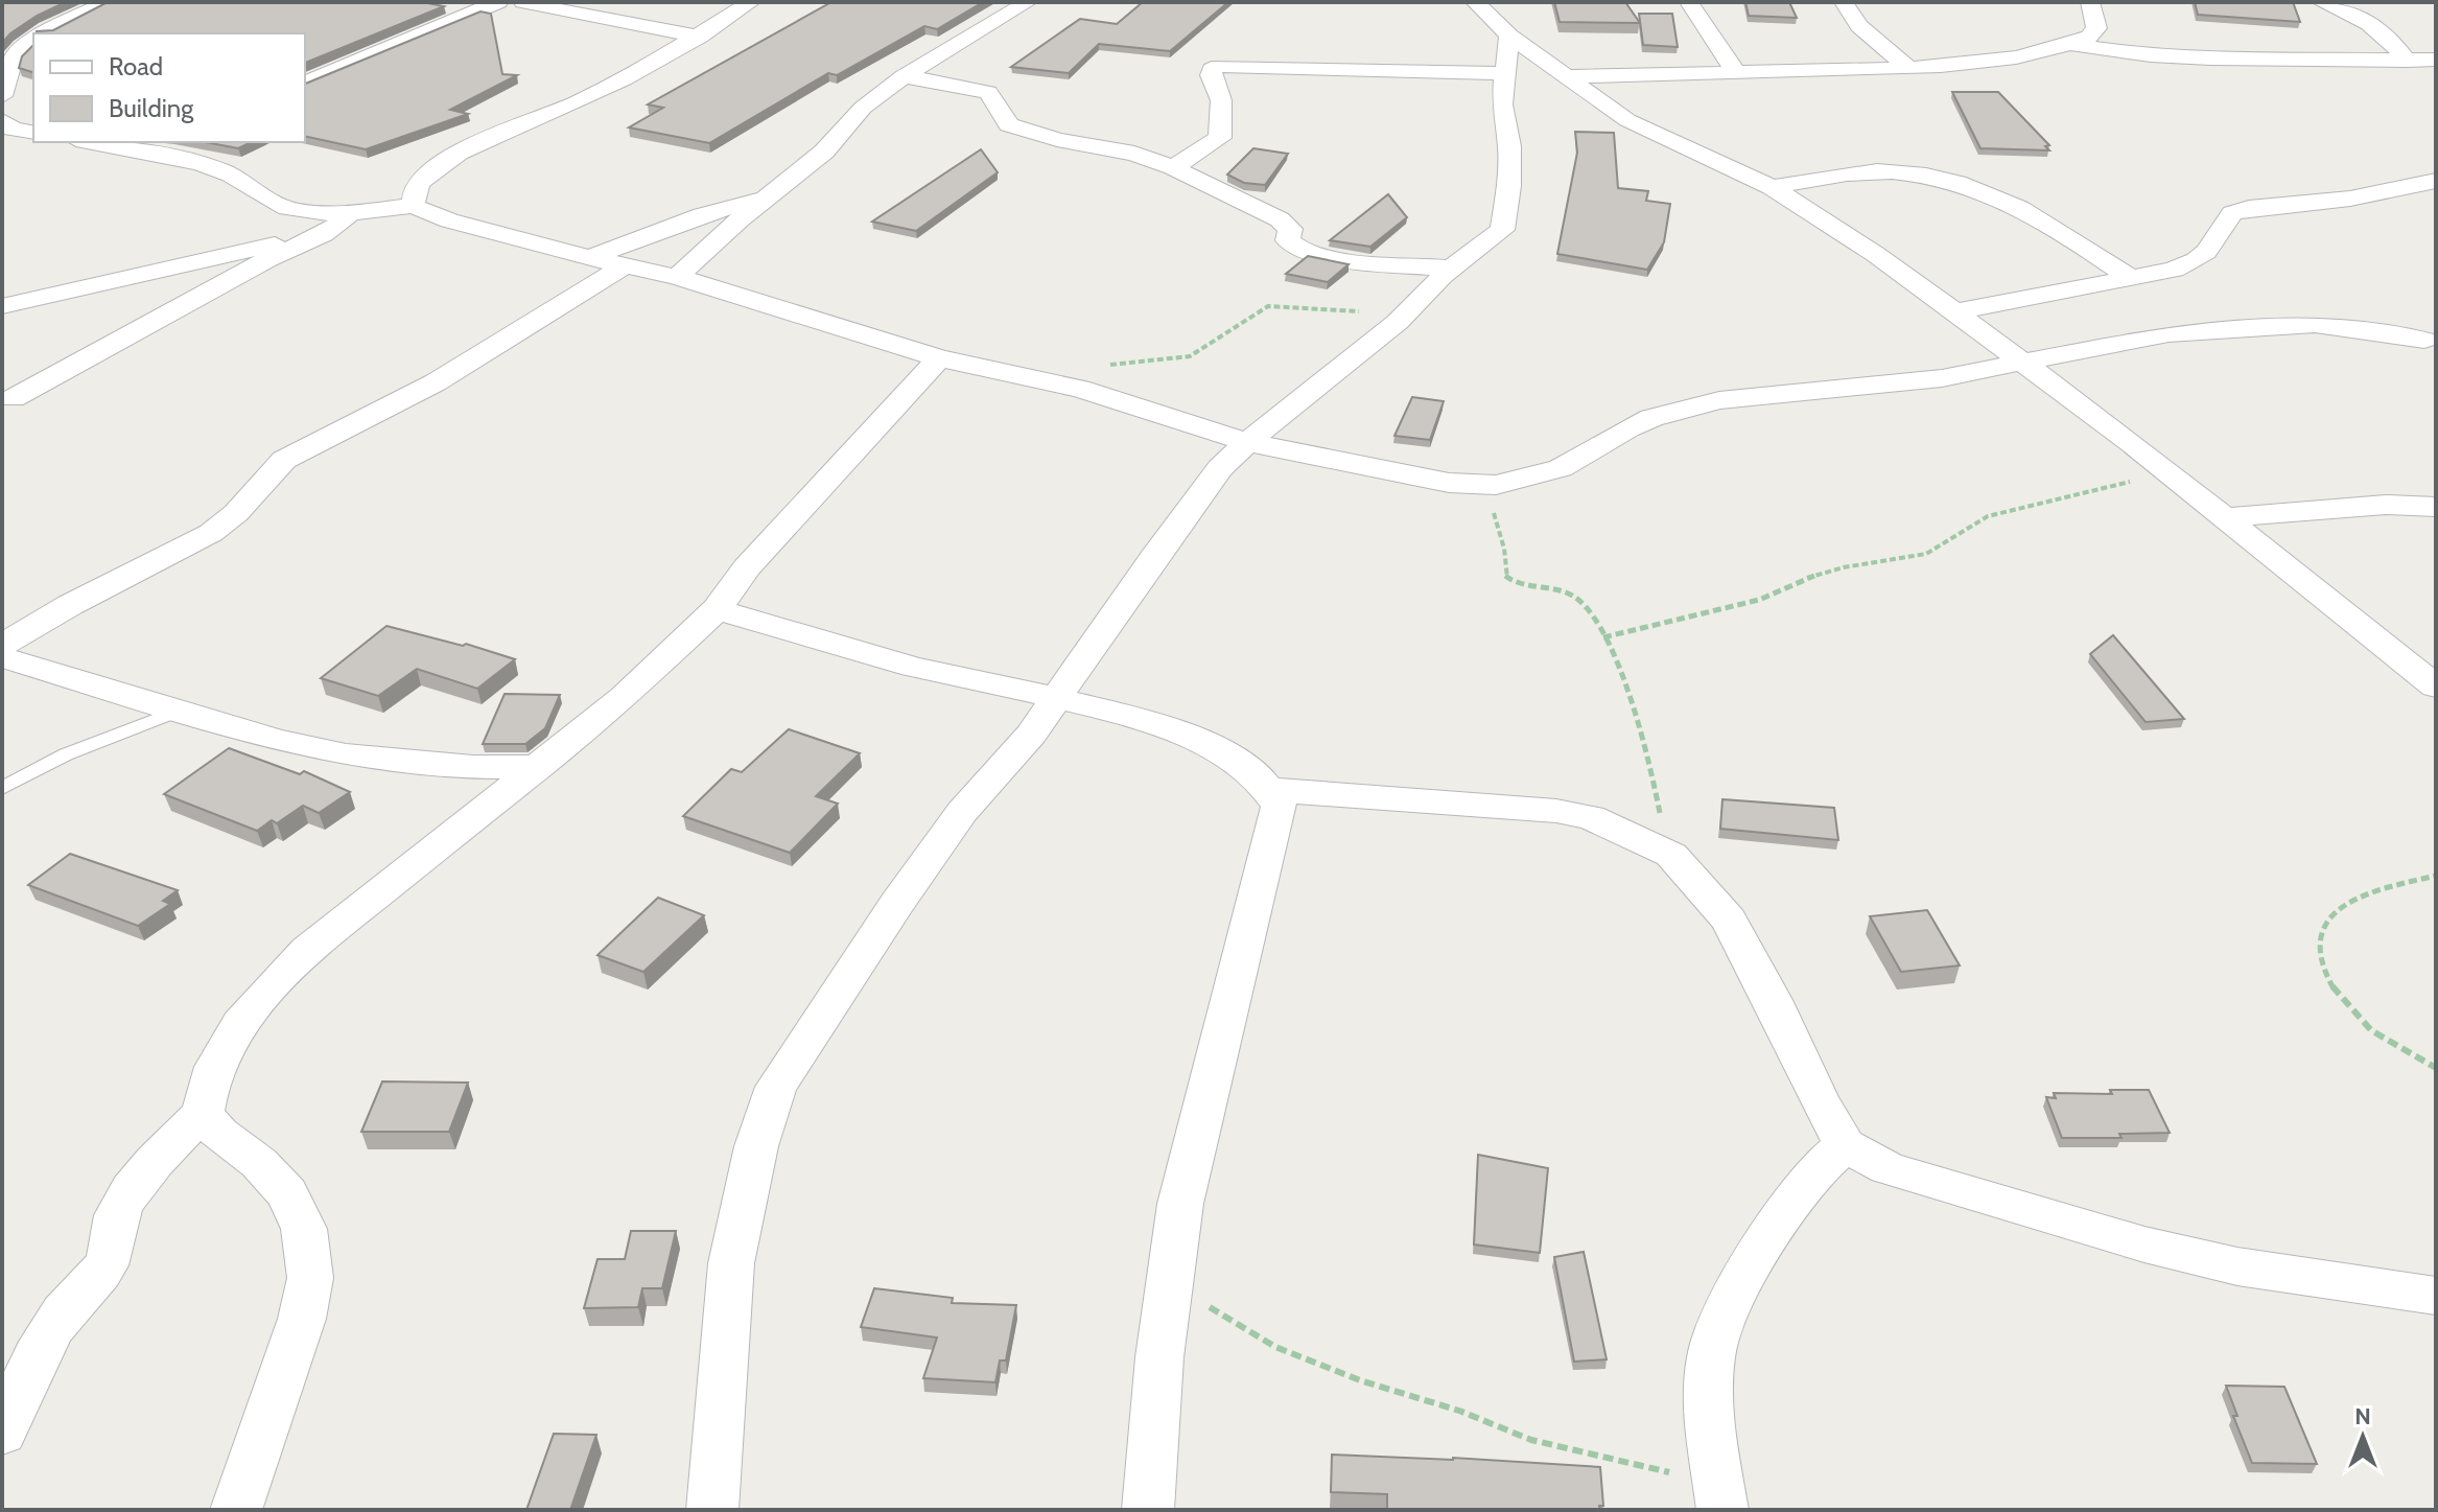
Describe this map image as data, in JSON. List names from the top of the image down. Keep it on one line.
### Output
{"legend":["Road","Building"],"north":"top"}
